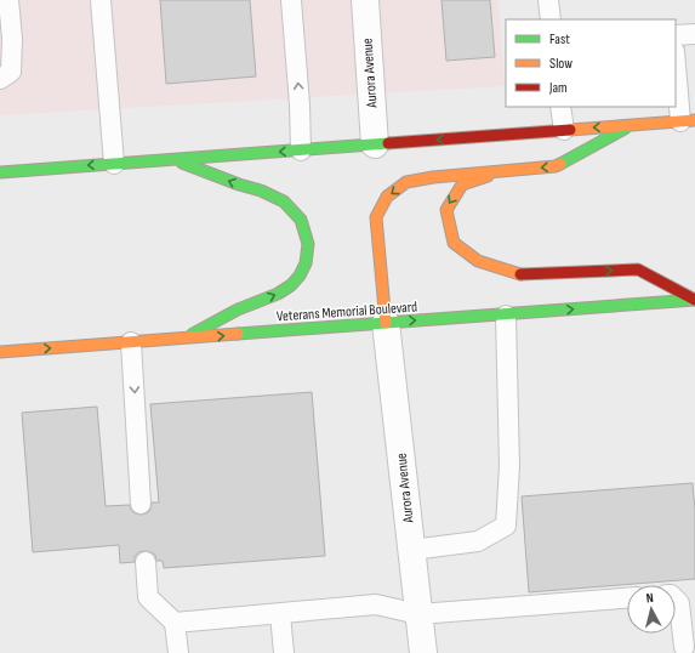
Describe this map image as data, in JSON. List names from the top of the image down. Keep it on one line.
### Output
{"streets":{"main road":["Veterans Memorial Boulevard"],"street":["Aurora Avenue"]},"crossings":[["Aurora Avenue","Veterans Memorial Boulevard"]],"one_way":["Veterans Memorial Boulevard"],"legend":["Fast","Slow","Jam"],"north":"top"}
